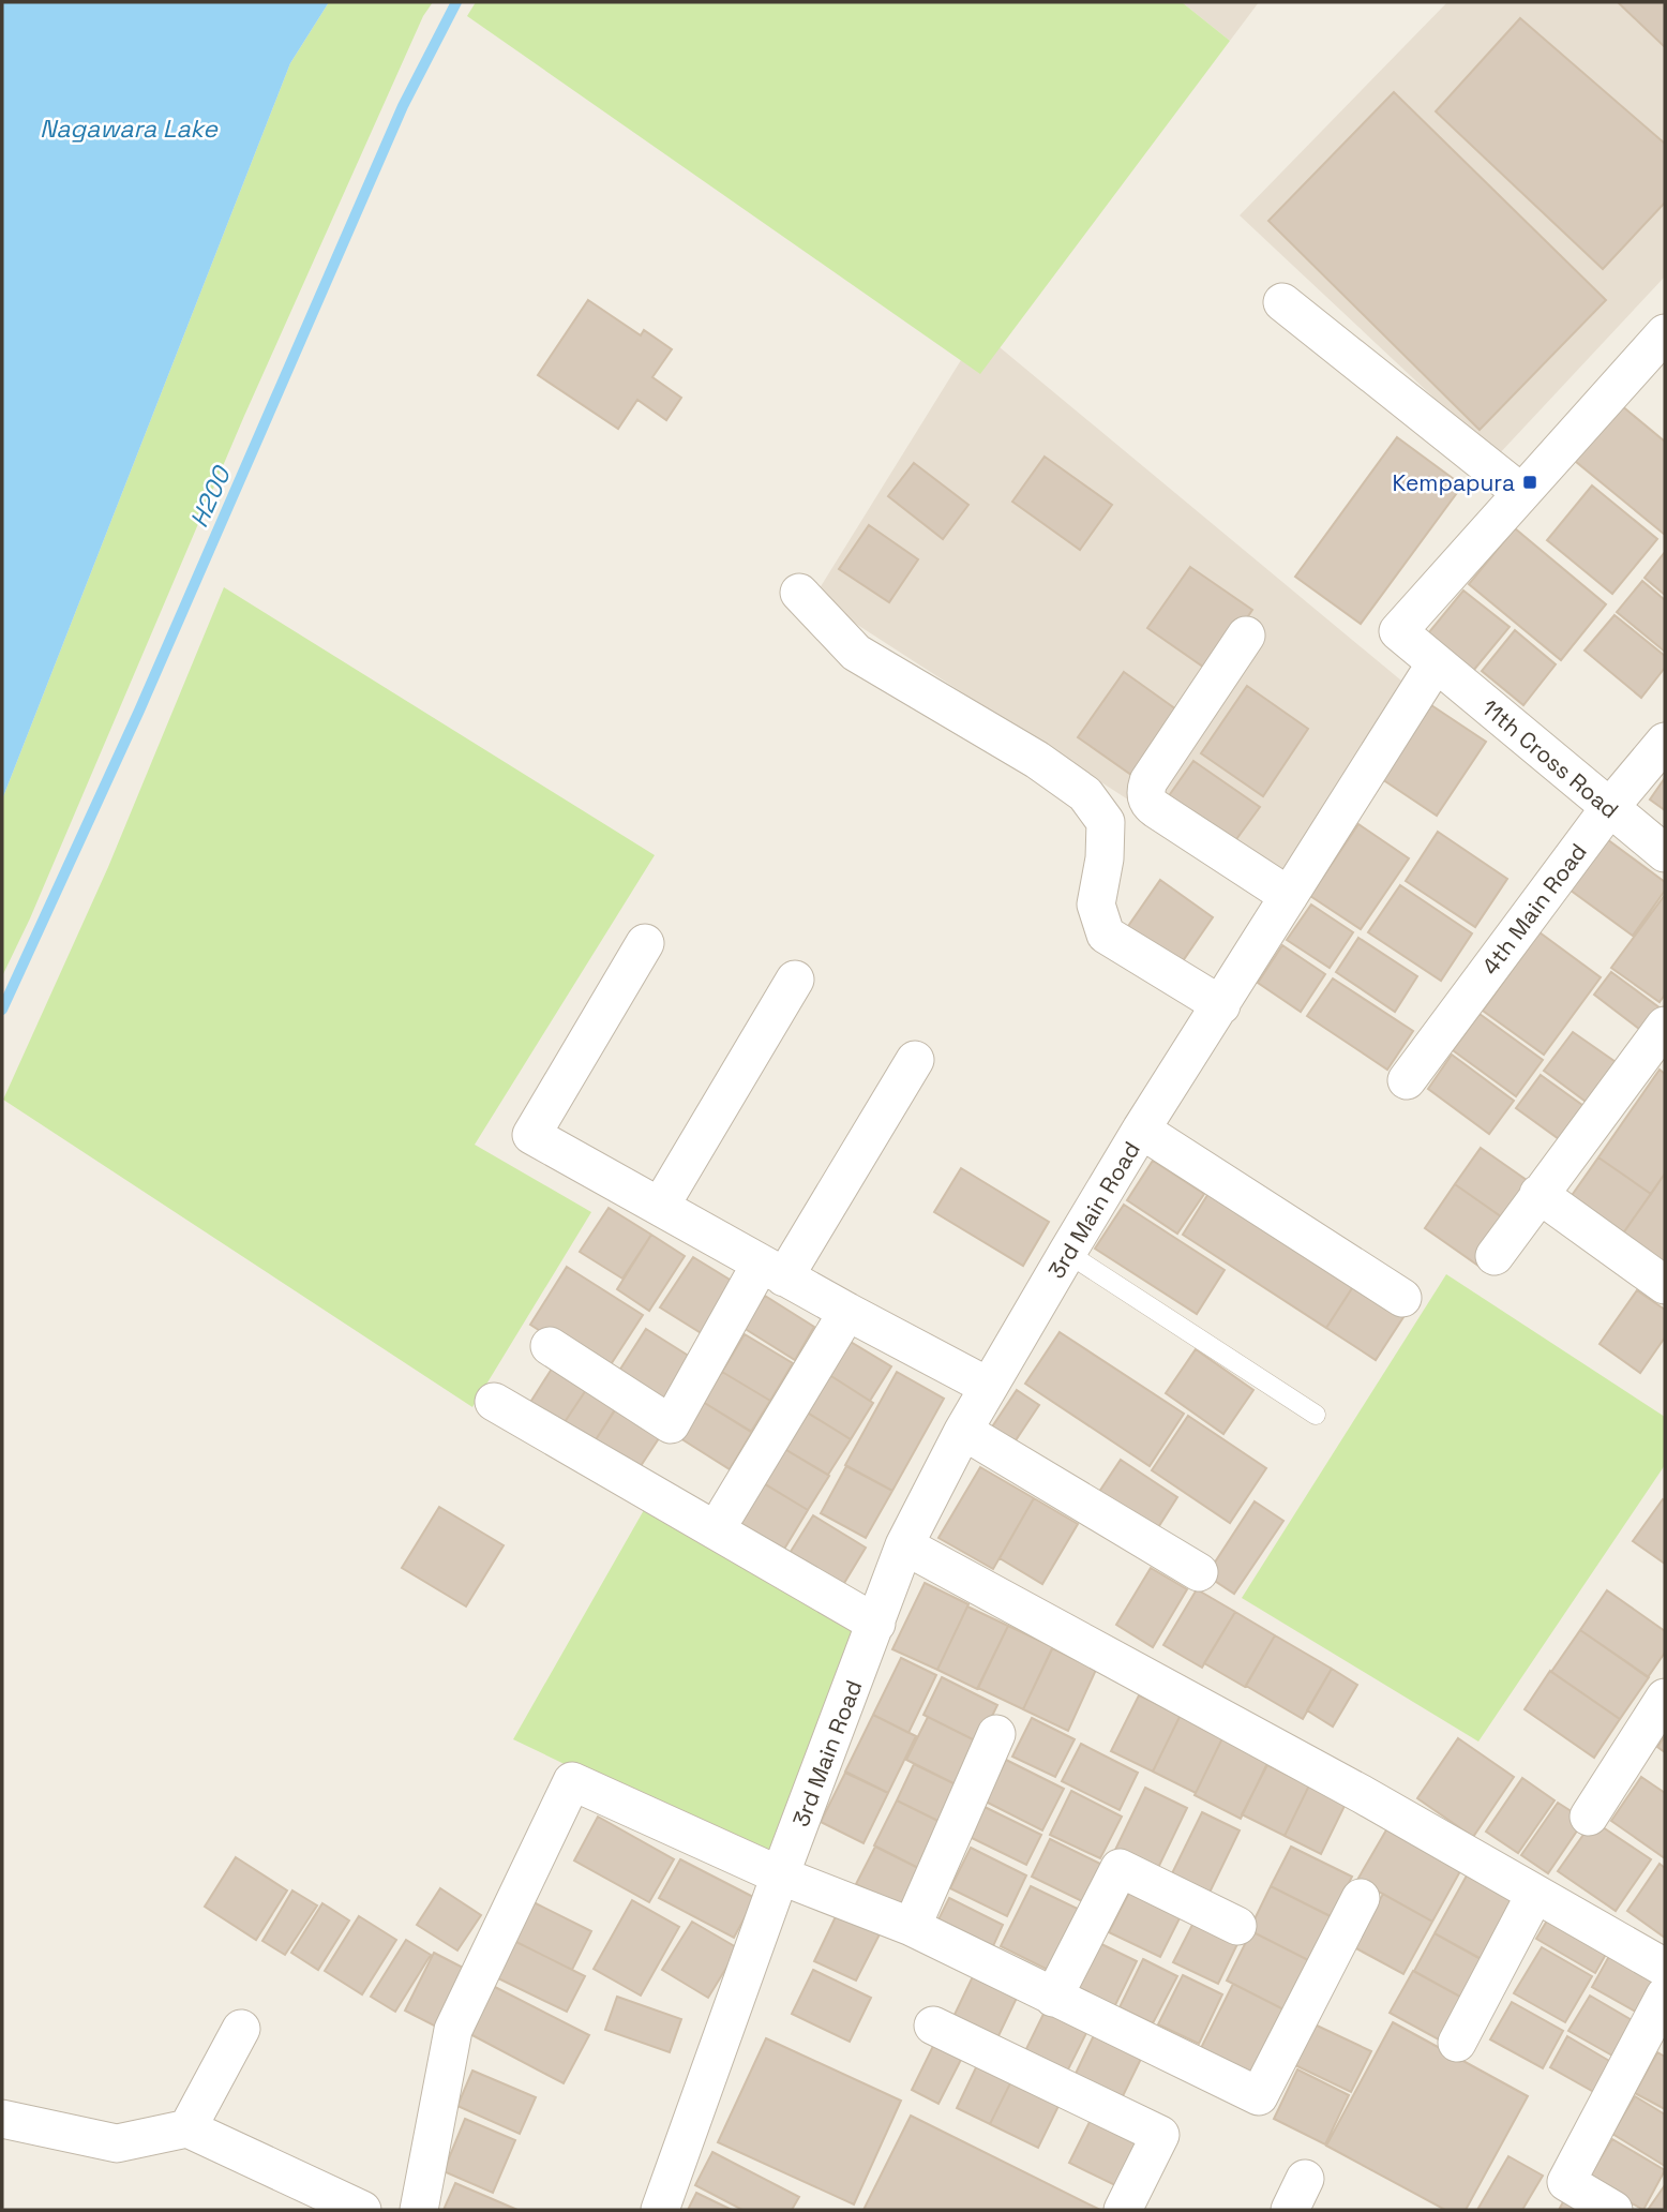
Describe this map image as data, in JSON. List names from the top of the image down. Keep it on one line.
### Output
{"streets":{"street":["11th Cross Road","4th Main Road","3rd Main Road"]},"crossings":[["11th Cross Road","4th Main Road"],["11th Cross Road","3rd Main Road"]],"water":["Nagawara Lake","H200"],"places":{"transit":["Kempapura"]}}
